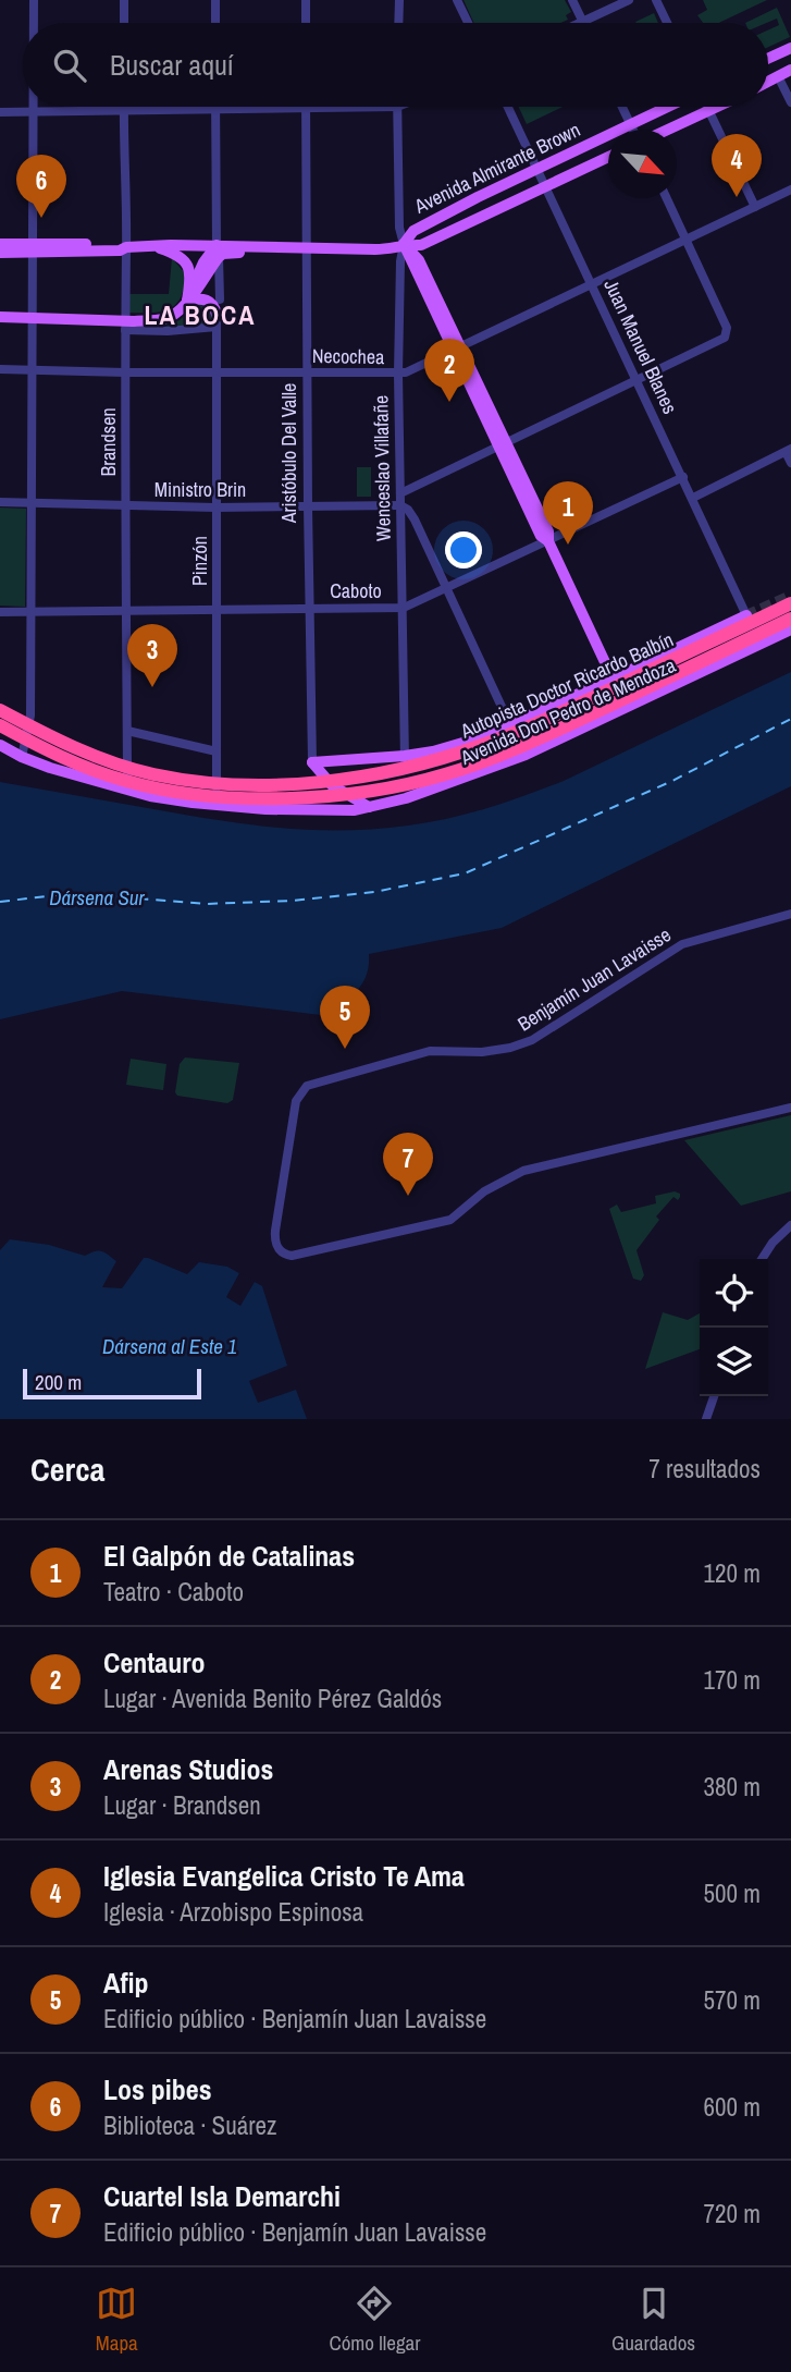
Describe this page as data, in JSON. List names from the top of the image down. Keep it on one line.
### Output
{"streets":{"highway":["Autopista Doctor Ricardo Balbín"],"main road":["Avenida Almirante Brown","Aristóbulo Del Valle","Avenida Don Pedro de Mendoza"],"street":["Juan Manuel Blanes","Necochea","Brandsen","Wenceslao Villafañe","Ministro Brin","Pinzón","Caboto","Benjamín Juan Lavaisse"]},"crossings":[["Avenida Almirante Brown","Juan Manuel Blanes"],["Avenida Almirante Brown","Brandsen"],["Avenida Almirante Brown","Aristóbulo Del Valle"],["Avenida Almirante Brown","Wenceslao Villafañe"],["Juan Manuel Blanes","Necochea"],["Juan Manuel Blanes","Caboto"],["Juan Manuel Blanes","Avenida Don Pedro de Mendoza"],["Necochea","Brandsen"],["Necochea","Aristóbulo Del Valle"],["Necochea","Wenceslao Villafañe"],["Necochea","Pinzón"],["Brandsen","Ministro Brin"],["Brandsen","Caboto"],["Brandsen","Avenida Don Pedro de Mendoza"],["Aristóbulo Del Valle","Ministro Brin"],["Aristóbulo Del Valle","Caboto"],["Aristóbulo Del Valle","Avenida Don Pedro de Mendoza"],["Wenceslao Villafañe","Ministro Brin"],["Wenceslao Villafañe","Caboto"],["Wenceslao Villafañe","Avenida Don Pedro de Mendoza"],["Ministro Brin","Pinzón"],["Pinzón","Caboto"],["Pinzón","Avenida Don Pedro de Mendoza"],["Autopista Doctor Ricardo Balbín","Avenida Don Pedro de Mendoza"]],"districts":["LA BOCA"],"water":["Dársena Sur","Dársena al Este 1"],"scale_bar":"200 m","north":"bottom right","page":{"search":"Buscar aquí","pins":["4","6","2","1","3","5","7"],"scale":"200 m","heading":["Cerca","7 resultados"],"list":[{"mark":"1","name":"El Galpón de Catalinas","note":"Teatro · Caboto","value":"120 m"},{"mark":"2","name":"Centauro","note":"Lugar · Avenida Benito Pérez Galdós","value":"170 m"},{"mark":"3","name":"Arenas Studios","note":"Lugar · Brandsen","value":"380 m"},{"mark":"4","name":"Iglesia Evangelica Cristo Te Ama","note":"Iglesia · Arzobispo Espinosa","value":"500 m"},{"mark":"5","name":"Afip","note":"Edificio público · Benjamín Juan Lavaisse","value":"570 m"},{"mark":"6","name":"Los pibes","note":"Biblioteca · Suárez","value":"600 m"},{"mark":"7","name":"Cuartel Isla Demarchi","note":"Edificio público · Benjamín Juan Lavaisse","value":"720 m"}],"nav":["Mapa","Cómo llegar","Guardados"]}}
